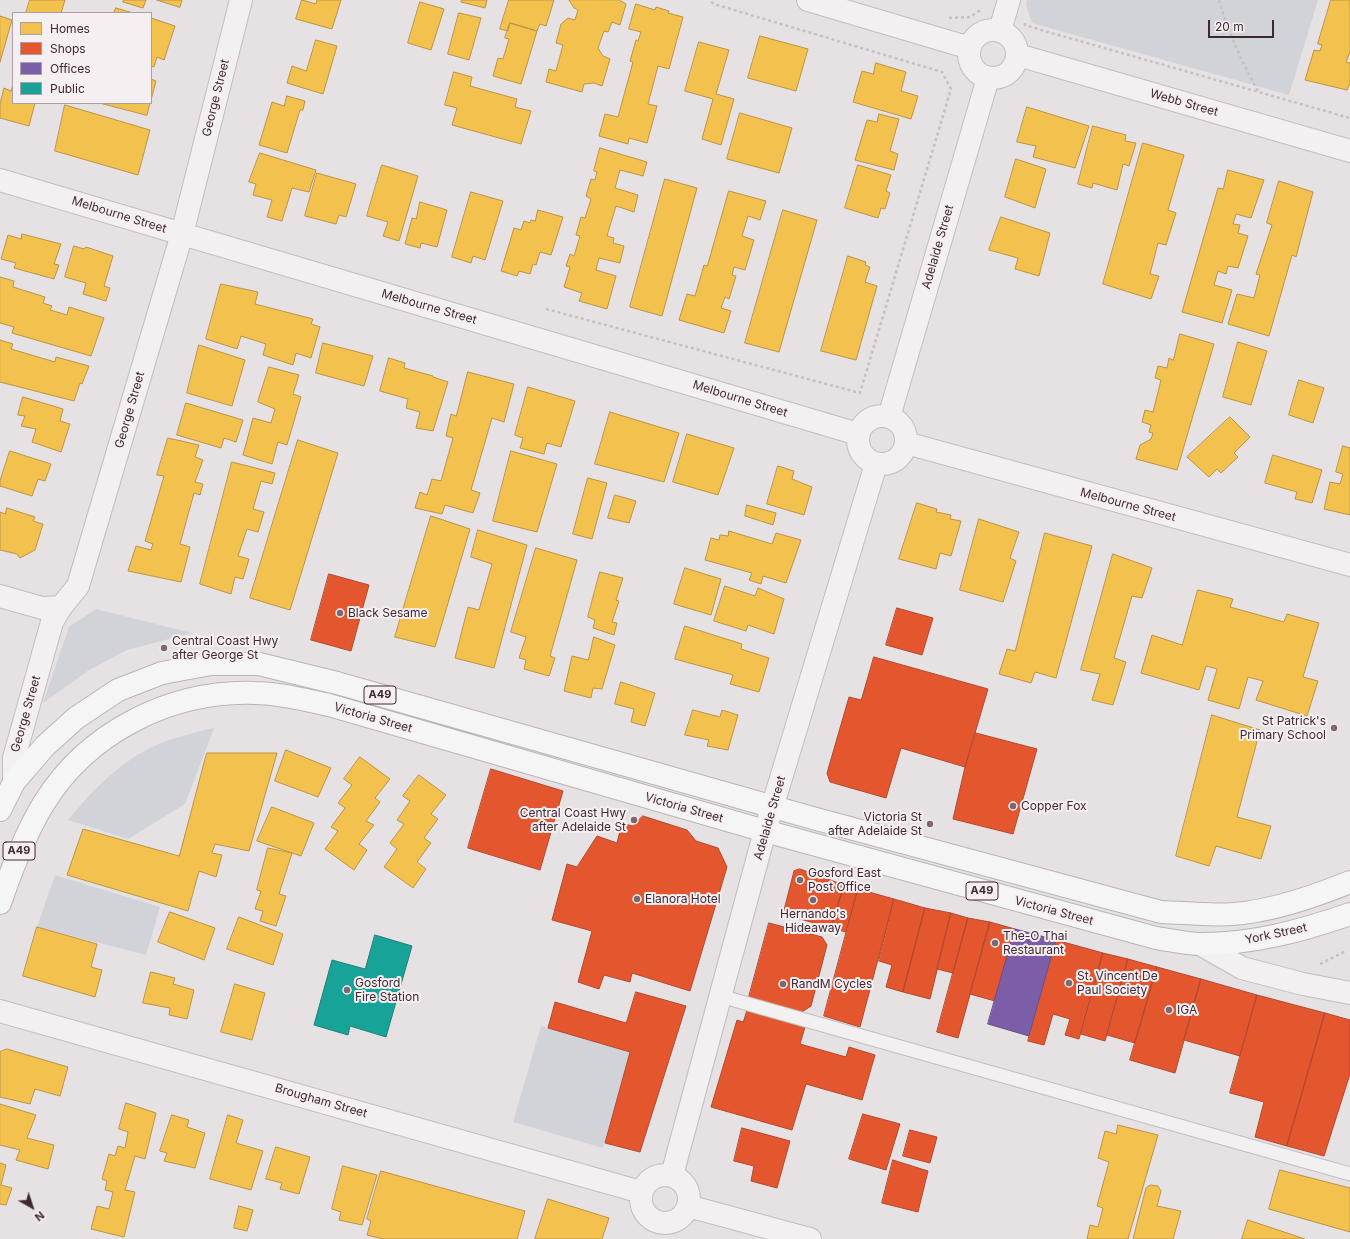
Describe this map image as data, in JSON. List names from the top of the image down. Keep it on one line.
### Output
{"streets":{"highway":["George Street","A49","Victoria Street","York Street"],"street":["Webb Street","Melbourne Street","Adelaide Street","Brougham Street"]},"crossings":[["George Street","Melbourne Street"],["George Street","Victoria Street"],["Webb Street","Adelaide Street"],["Melbourne Street","Adelaide Street"],["Adelaide Street","Victoria Street"],["Adelaide Street","Brougham Street"],["Victoria Street","York Street"]],"places":["Black Sesame","Central Coast Hwy after George St","St Patrick's Primary School","Copper Fox","Central Coast Hwy after Adelaide St","Victoria St after Adelaide St","Gosford East Post Office","Elanora Hotel","Hernando's Hideaway","The-O Thai Restaurant","St. Vincent De Paul Society","RandM Cycles","Gosford Fire Station","IGA"],"legend":["Homes","Shops","Offices","Public"],"scale_bar":"20 m","north":"bottom right"}
